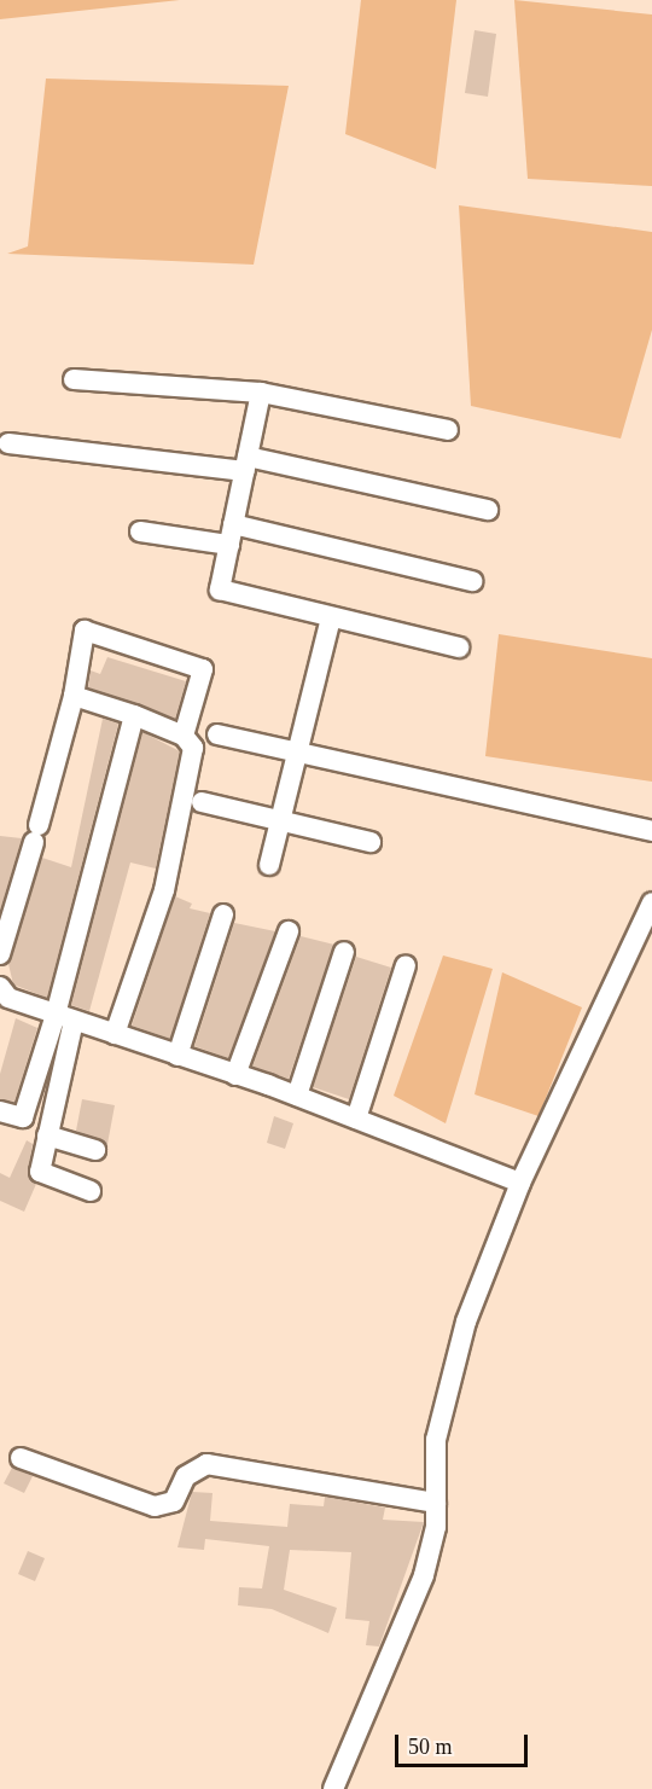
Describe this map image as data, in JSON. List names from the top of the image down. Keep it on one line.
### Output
{"scale_bar":"50 m"}
